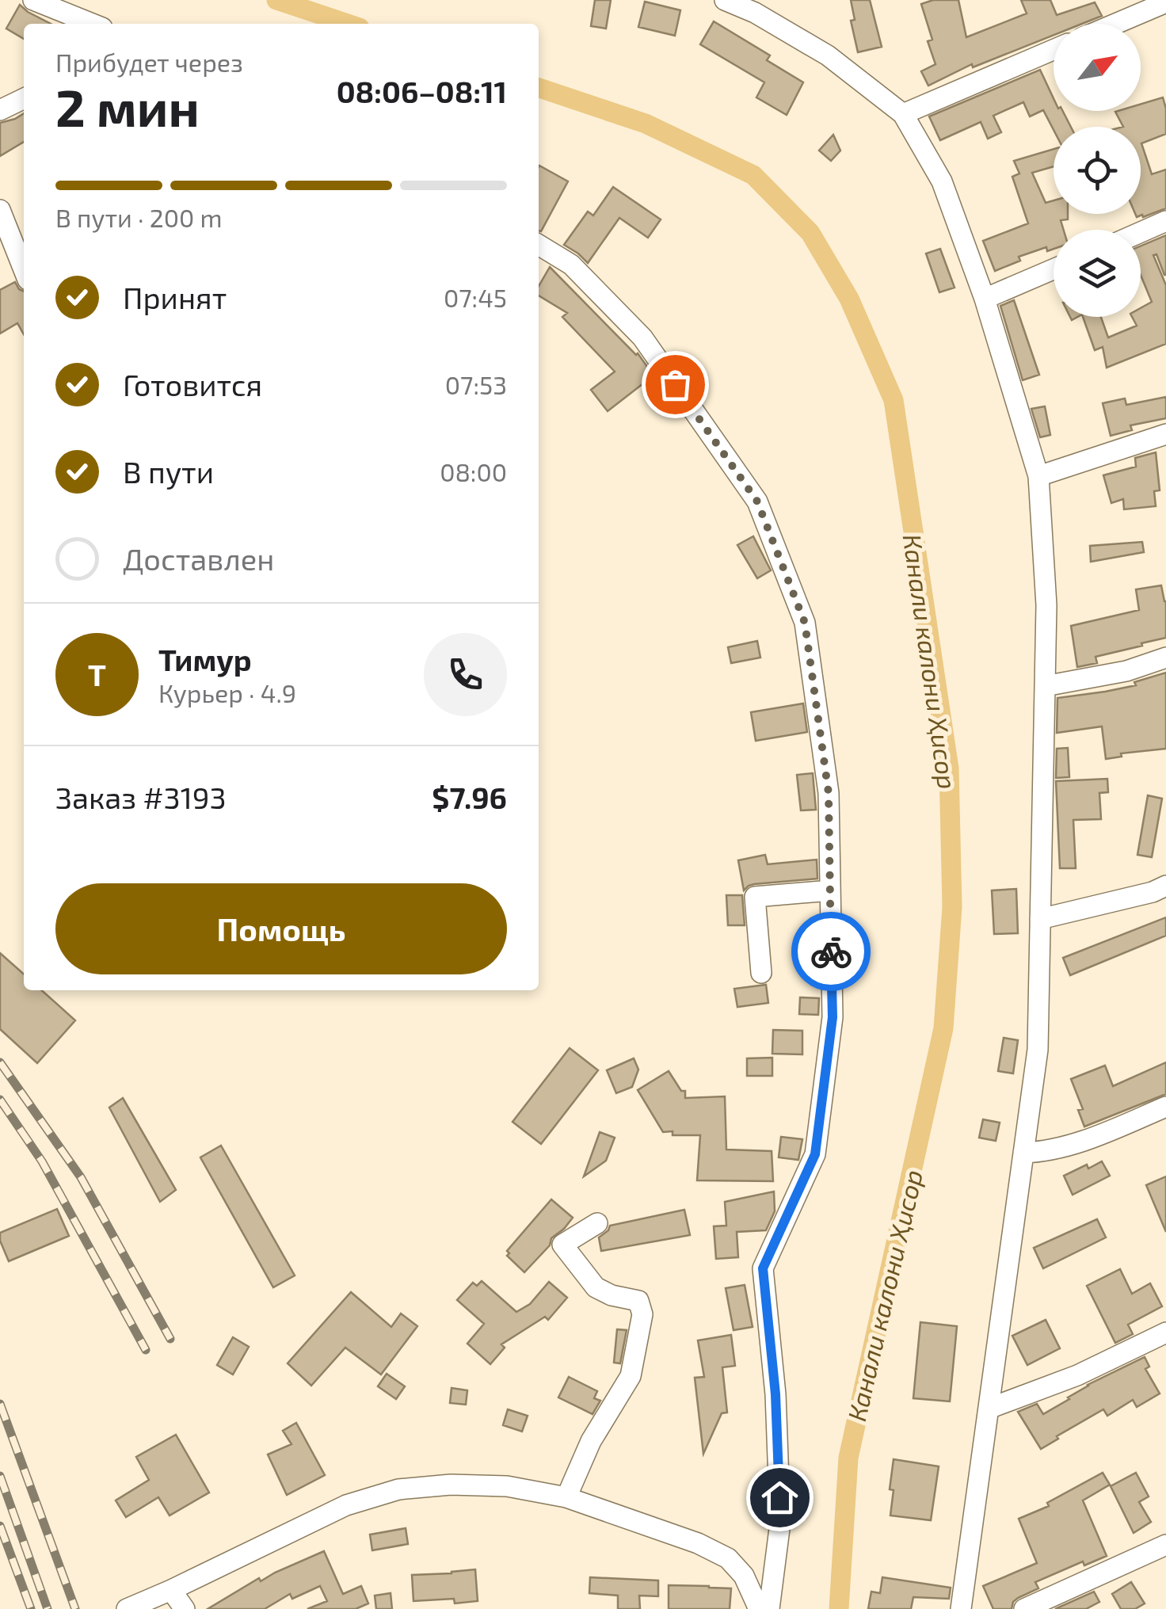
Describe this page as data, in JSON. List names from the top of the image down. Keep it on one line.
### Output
{"water":["Канали калони Ҳисор"],"north":"top right","page":{"heading":["2 мин","Прибудет через","08:06–08:11"],"panel":["Тимур","Курьер · 4.9","Заказ #3193","$7.96"],"bar":"В пути · 200 m","list":[["Принят","07:45"],["Готовится","07:53"],["В пути","08:00"],"Доставлен"],"round":"Т","buttons":"Помощь"}}
